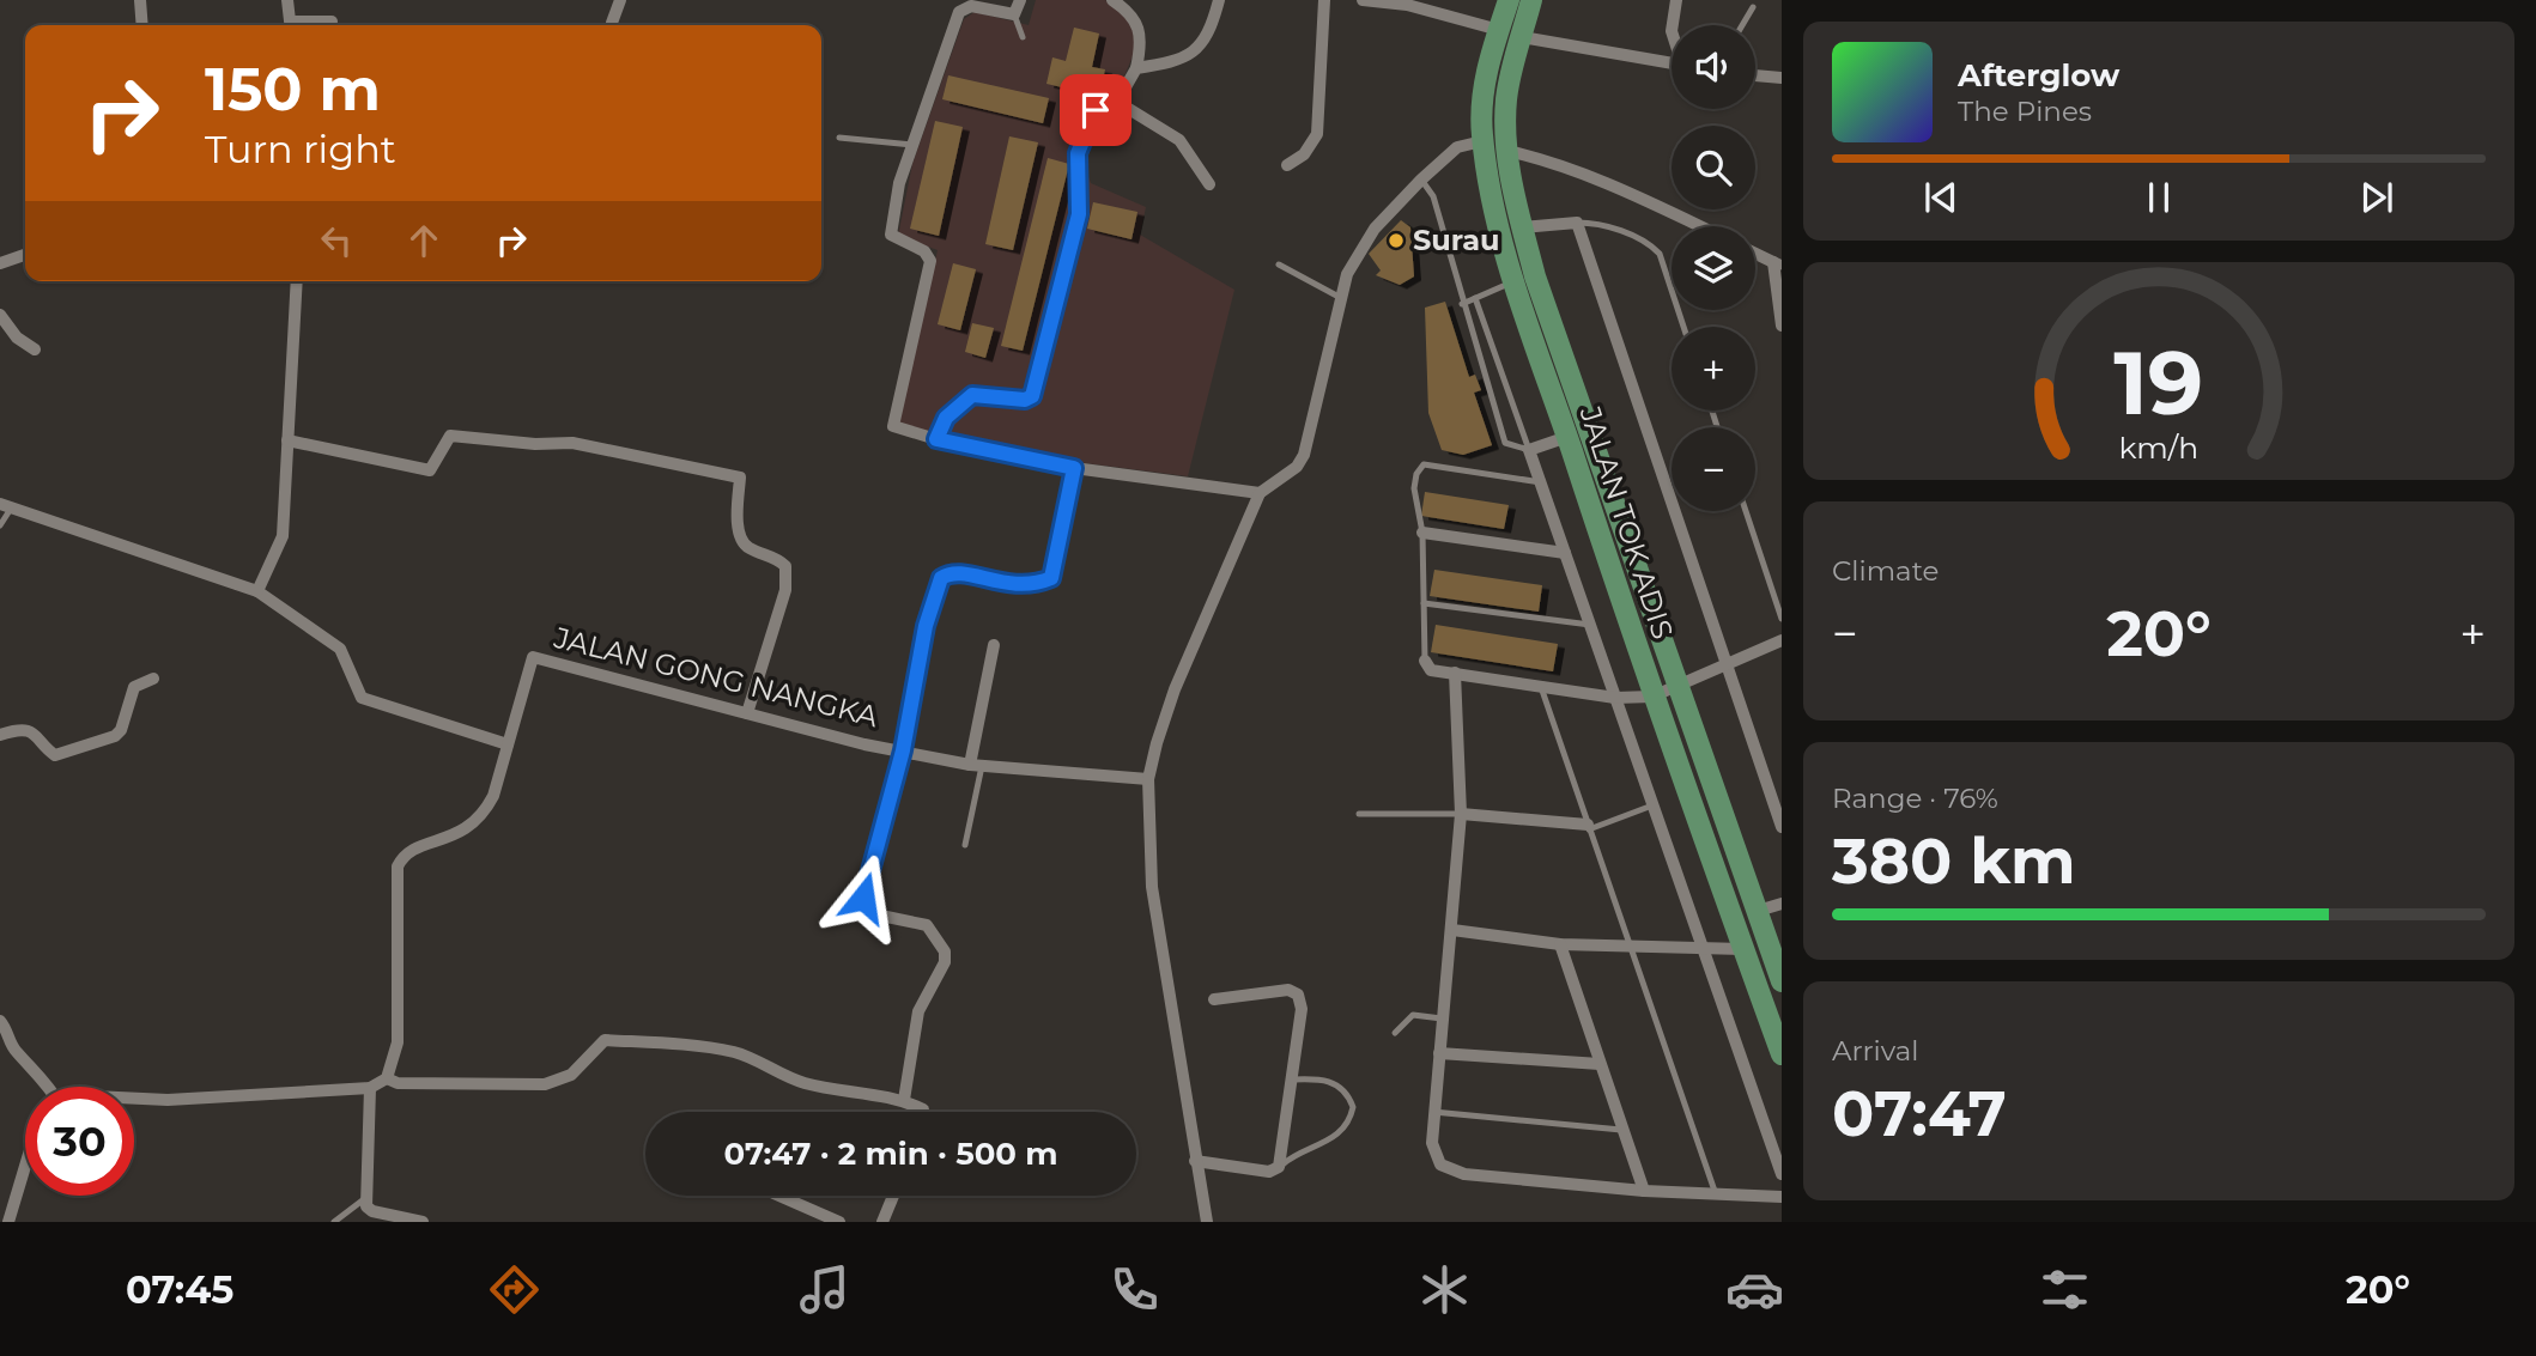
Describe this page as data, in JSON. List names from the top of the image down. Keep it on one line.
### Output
{"streets":{"main road":["JALAN TOK ADIS"],"street":["JALAN GONG NANGKA"]},"places":["Surau"],"page":{"map_buttons":["+","−"],"turn":["150 m","Turn right"],"song":["Afterglow","The Pines"],"tile":["Climate",["Range · 76%","380 km"],["Arrival","07:47"]],"heat":["−","20°","+"],"limit":"30","trip":"07:47 · 2 min · 500 m","tabs":["07:45","20°"],"gauge":["19","km/h"]}}
